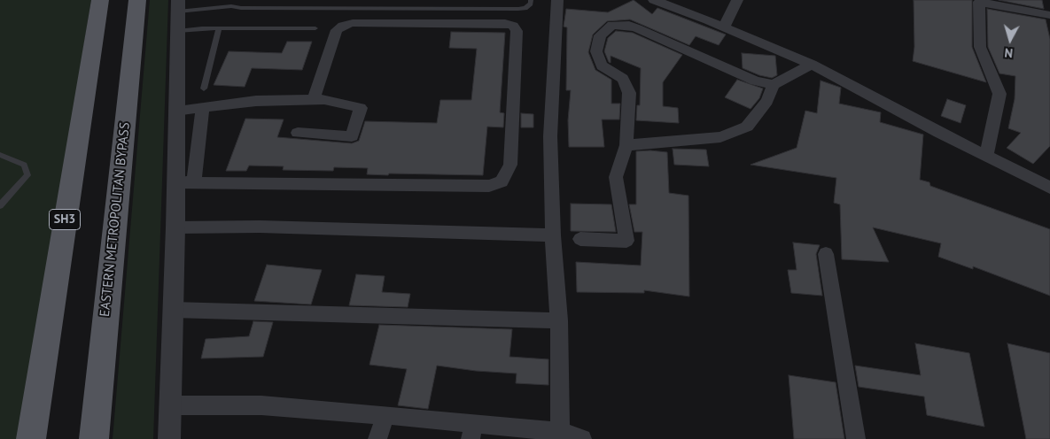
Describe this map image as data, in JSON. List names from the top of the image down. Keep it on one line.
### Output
{"streets":{"main road":["SH3","EASTERN METROPOLITAN BYPASS"]},"north":"bottom"}
